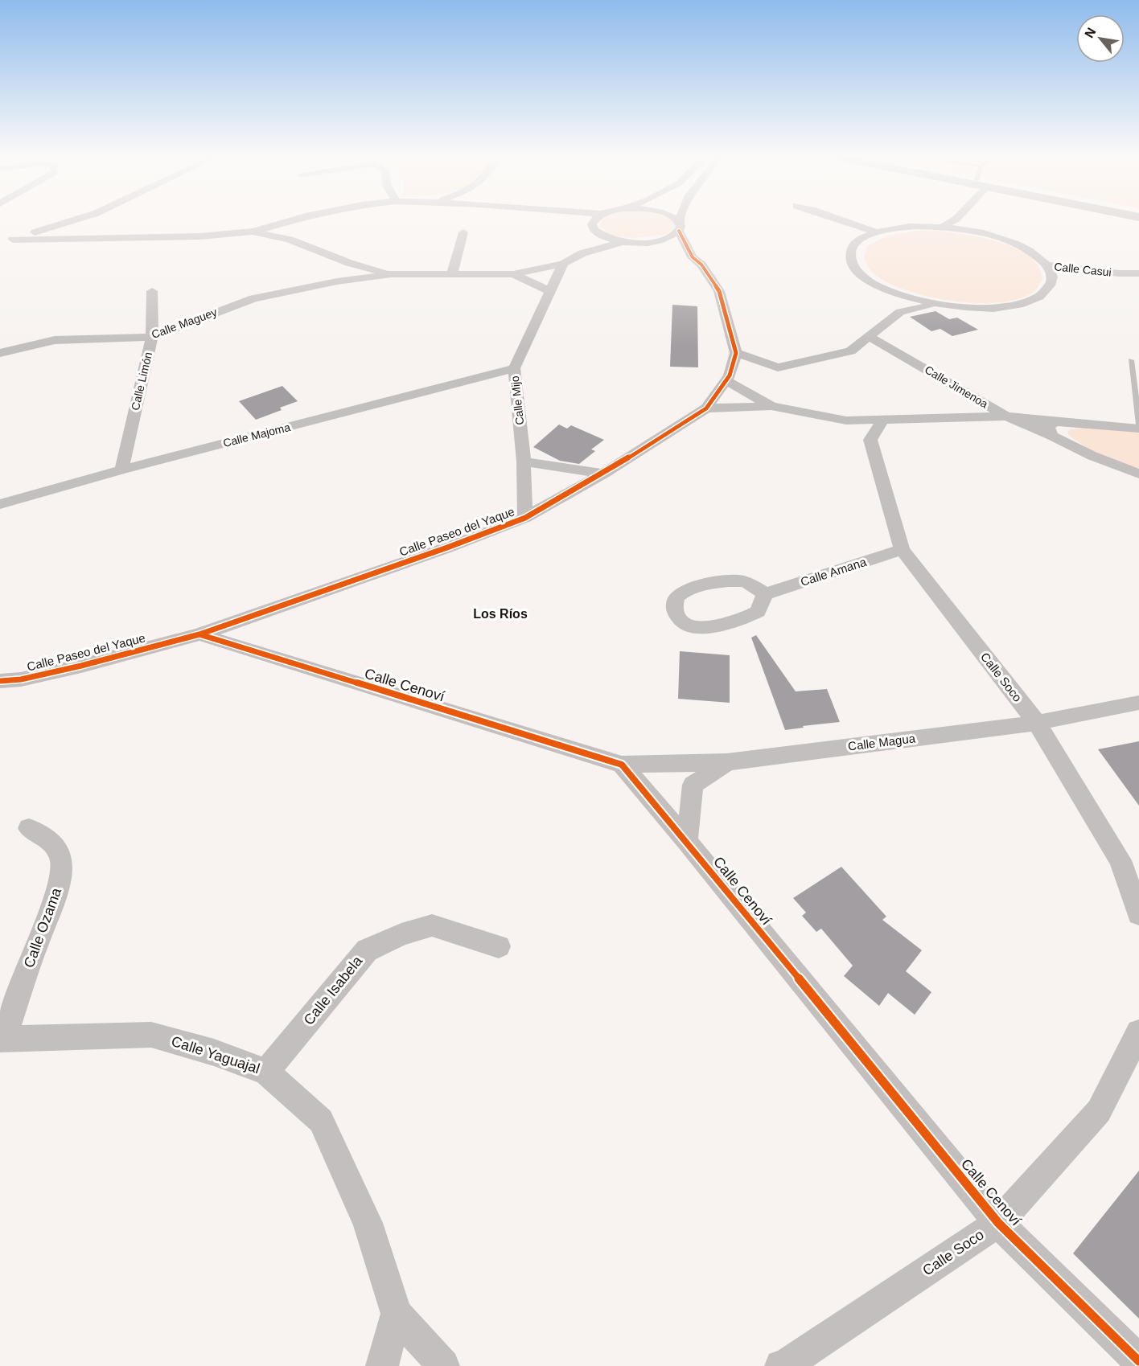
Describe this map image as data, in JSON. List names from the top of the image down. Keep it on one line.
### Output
{"streets":{"street":["Calle Casui","Calle Maguey","Calle Limón","Calle Jimenoa","Calle Mijo","Calle Majoma","Calle Paseo del Yaque","Calle Amana","Calle Soco","Calle Cenoví","Calle Magua","Calle Ozama","Calle Isabela","Calle Yaguajal"]},"crossings":[["Calle Maguey","Calle Limón"],["Calle Maguey","Calle Mijo"],["Calle Limón","Calle Majoma"],["Calle Mijo","Calle Majoma"],["Calle Mijo","Calle Paseo del Yaque"],["Calle Paseo del Yaque","Calle Cenoví"],["Calle Amana","Calle Soco"],["Calle Soco","Calle Cenoví"],["Calle Soco","Calle Magua"],["Calle Cenoví","Calle Magua"],["Calle Ozama","Calle Yaguajal"],["Calle Isabela","Calle Yaguajal"]],"districts":["Los Ríos"],"north":"top left"}
